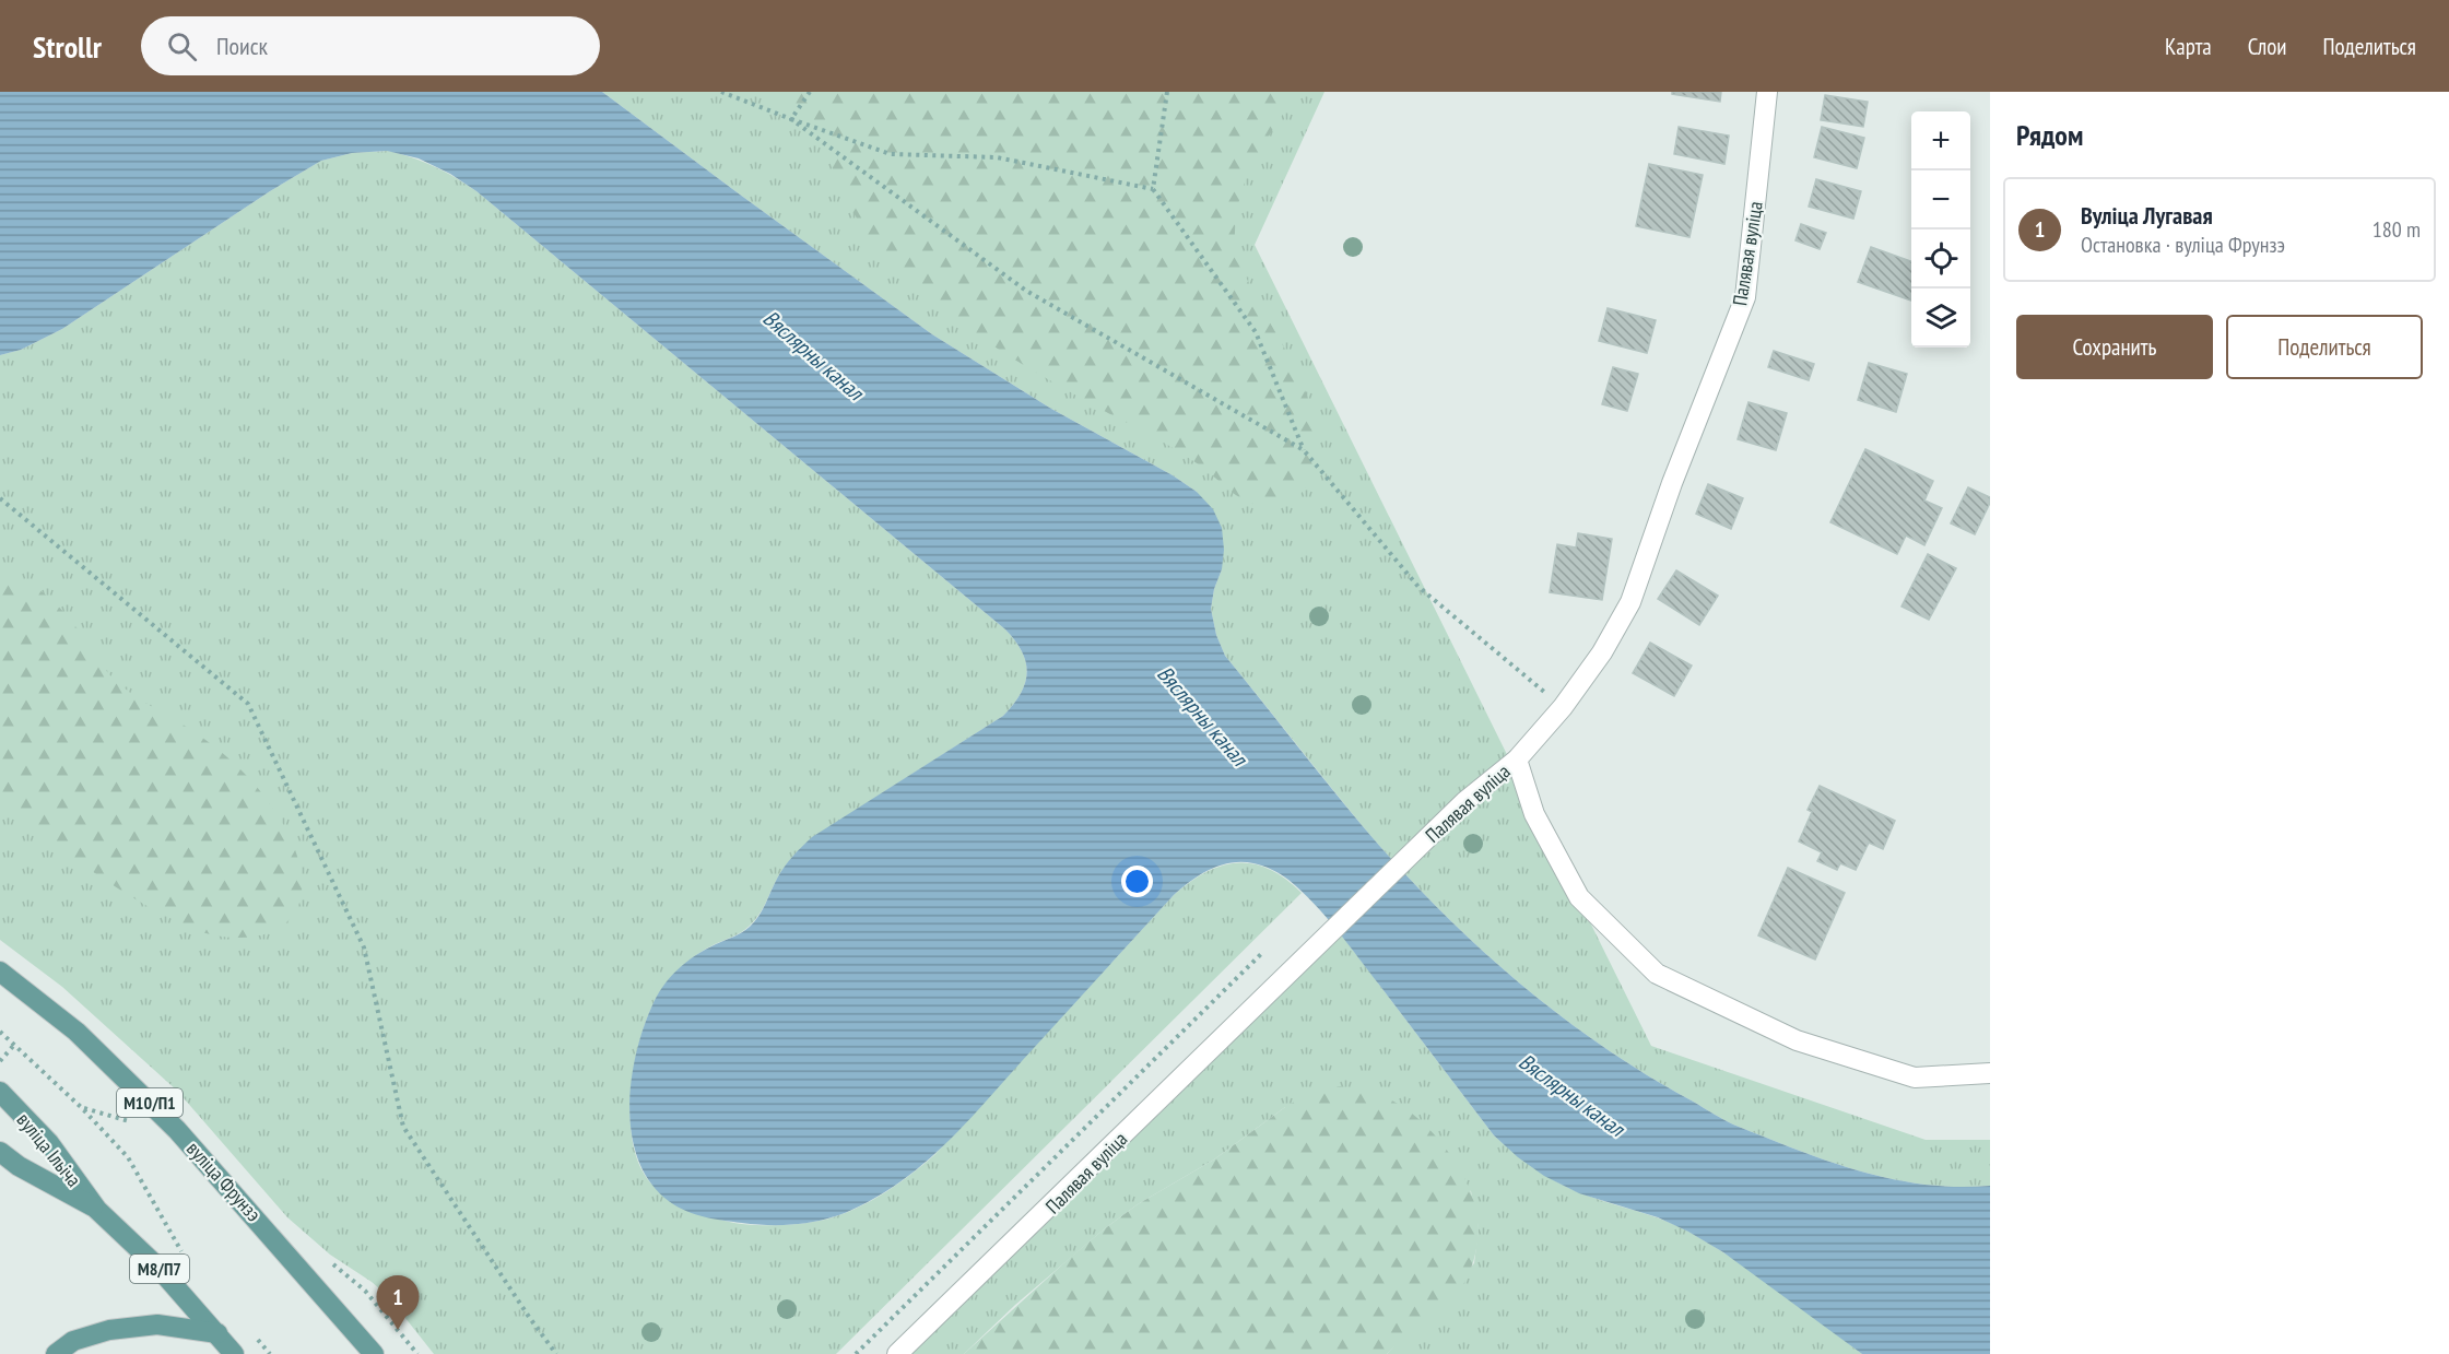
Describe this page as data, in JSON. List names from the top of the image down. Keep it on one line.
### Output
{"streets":{"main road":["М10/П1","вуліца Ільіча","вуліца Фрунзэ","М8/П7"],"street":["Палявая вуліца"]},"water":["Вяслярны канал"],"page":{"header":"Strollr","search":"Поиск","nav":["Карта","Слои","Поделиться"],"heading":"Рядом","map_buttons":["+","−"],"list":[{"mark":"1","name":"Вуліца Лугавая","note":"Остановка · вуліца Фрунзэ","value":"180 m"}],"buttons":["Сохранить","Поделиться"],"pins":"1"}}
